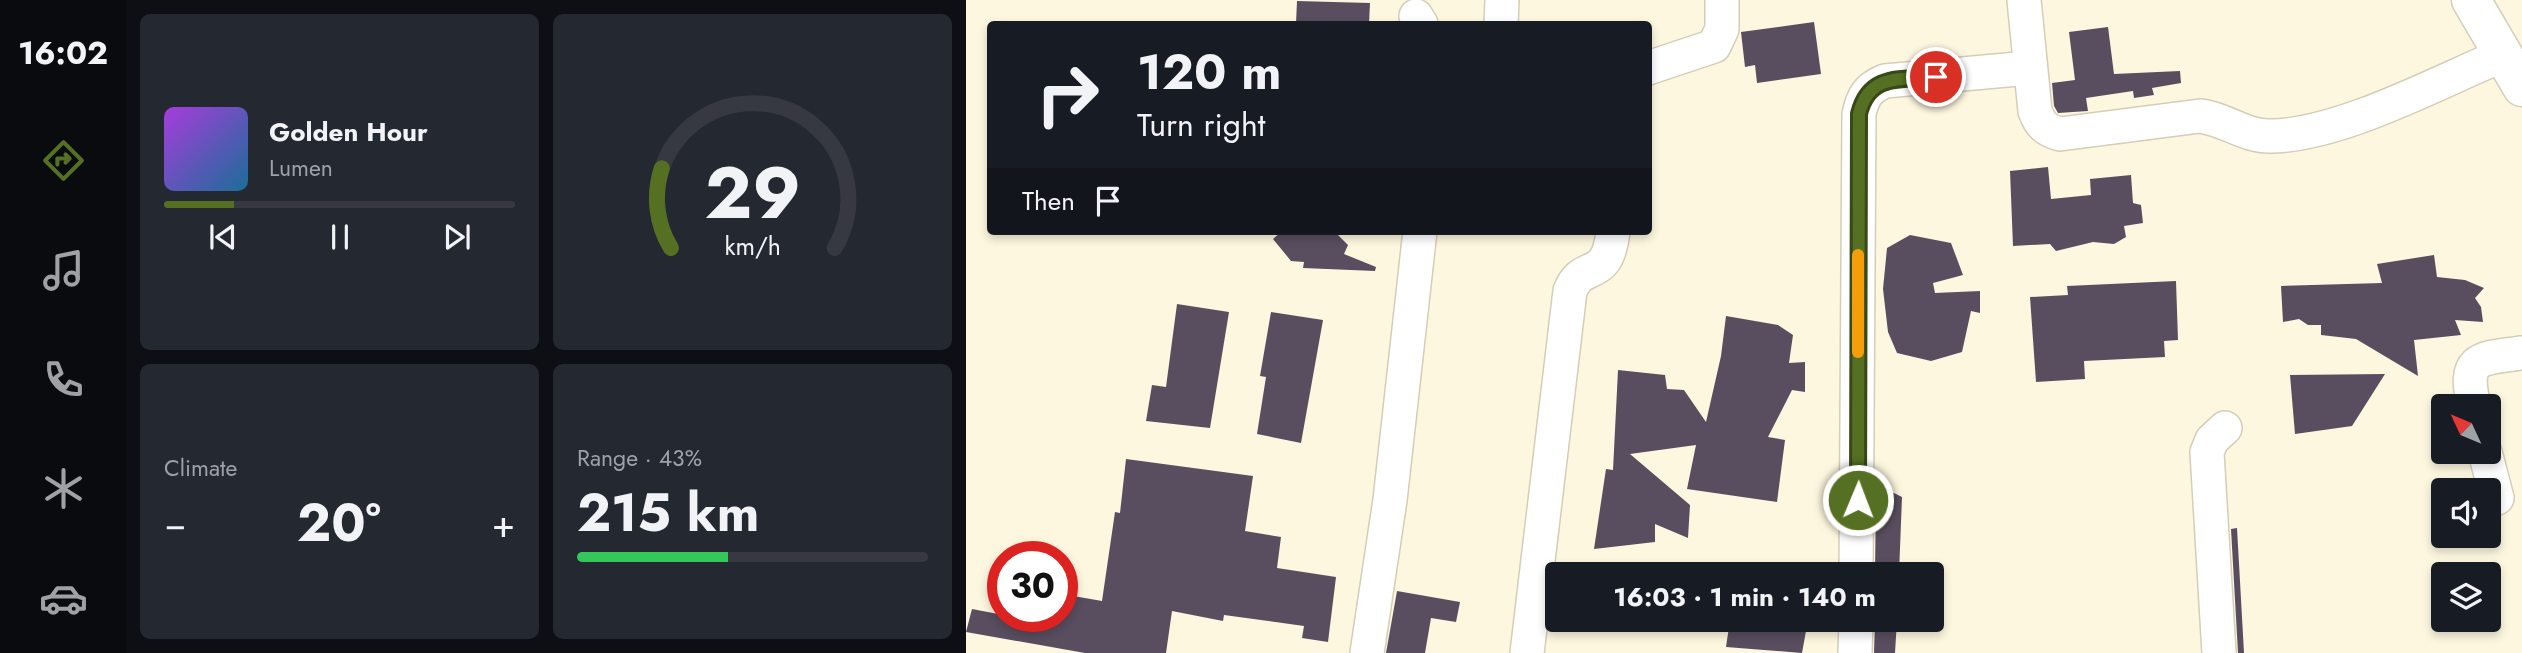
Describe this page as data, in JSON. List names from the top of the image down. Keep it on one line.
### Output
{"north":"top left","page":{"tabs":"16:02","turn":["120 m","Turn right"],"song":["Golden Hour","Lumen"],"then":"Then","tile":["Climate",["Range · 43%","215 km"]],"heat":["−","20°","+"],"limit":"30","trip":"16:03 · 1 min · 140 m","gauge":["29","km/h"]}}
